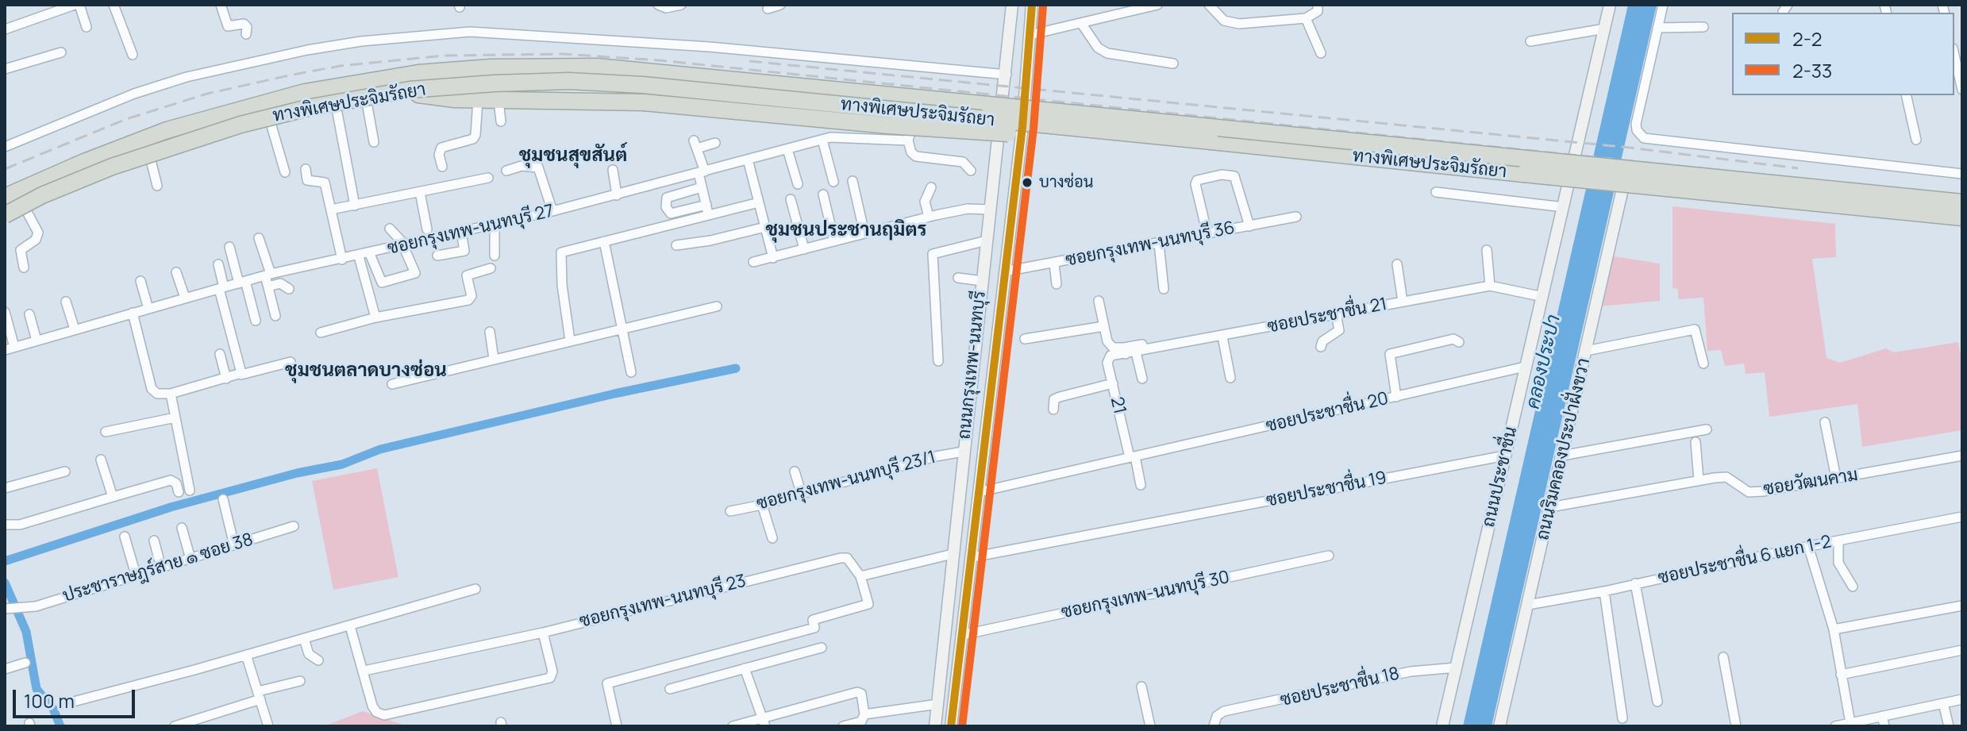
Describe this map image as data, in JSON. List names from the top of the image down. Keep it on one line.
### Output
{"streets":{"highway":["ทางพิเศษประจิมรัถยา"],"main road":["ถนนกรุงเทพ-นนทบุรี","ถนนริมคลองประปาฝั่งขวา","ถนนประชาชื่น"],"street":["ซอยกรุงเทพ-นนทบุรี 27","ซอยกรุงเทพ-นนทบุรี 36","ซอยประชาชื่น 21","21","ซอยประชาชื่น 20","ซอยกรุงเทพ-นนทบุรี 23/1","ซอยวัฒนคาม","ซอยประชาชื่น 19","ซอยประชาชื่น 6 แยก 1-2","ประชาราษฎร์สาย ๑ ซอย 38","ซอยกรุงเทพ-นนทบุรี 30","ซอยกรุงเทพ-นนทบุรี 23","ซอยประชาชื่น 18"]},"crossings":[["ซอยกรุงเทพ-นนทบุรี 36","ถนนกรุงเทพ-นนทบุรี"],["ซอยประชาชื่น 21","21"],["ซอยประชาชื่น 21","ถนนประชาชื่น"],["ถนนกรุงเทพ-นนทบุรี","ซอยประชาชื่น 20"],["ถนนกรุงเทพ-นนทบุรี","ซอยกรุงเทพ-นนทบุรี 23/1"],["ถนนกรุงเทพ-นนทบุรี","ซอยประชาชื่น 19"],["ถนนกรุงเทพ-นนทบุรี","ซอยกรุงเทพ-นนทบุรี 30"],["21","ซอยประชาชื่น 20"],["ซอยประชาชื่น 20","ถนนประชาชื่น"],["ถนนริมคลองประปาฝั่งขวา","ซอยวัฒนคาม"],["ถนนริมคลองประปาฝั่งขวา","ซอยประชาชื่น 6 แยก 1-2"],["ถนนประชาชื่น","ซอยประชาชื่น 19"],["ถนนประชาชื่น","ซอยประชาชื่น 18"]],"districts":["ชุมชนสุขสันต์","ชุมชนประชานฤมิตร","ชุมชนตลาดบางซ่อน"],"water":["คลองประปา"],"places":["บางซ่อน"],"lines":["transit line 2-2","transit line 2-33"],"legend":["2-2","2-33"],"scale_bar":"100 m"}
